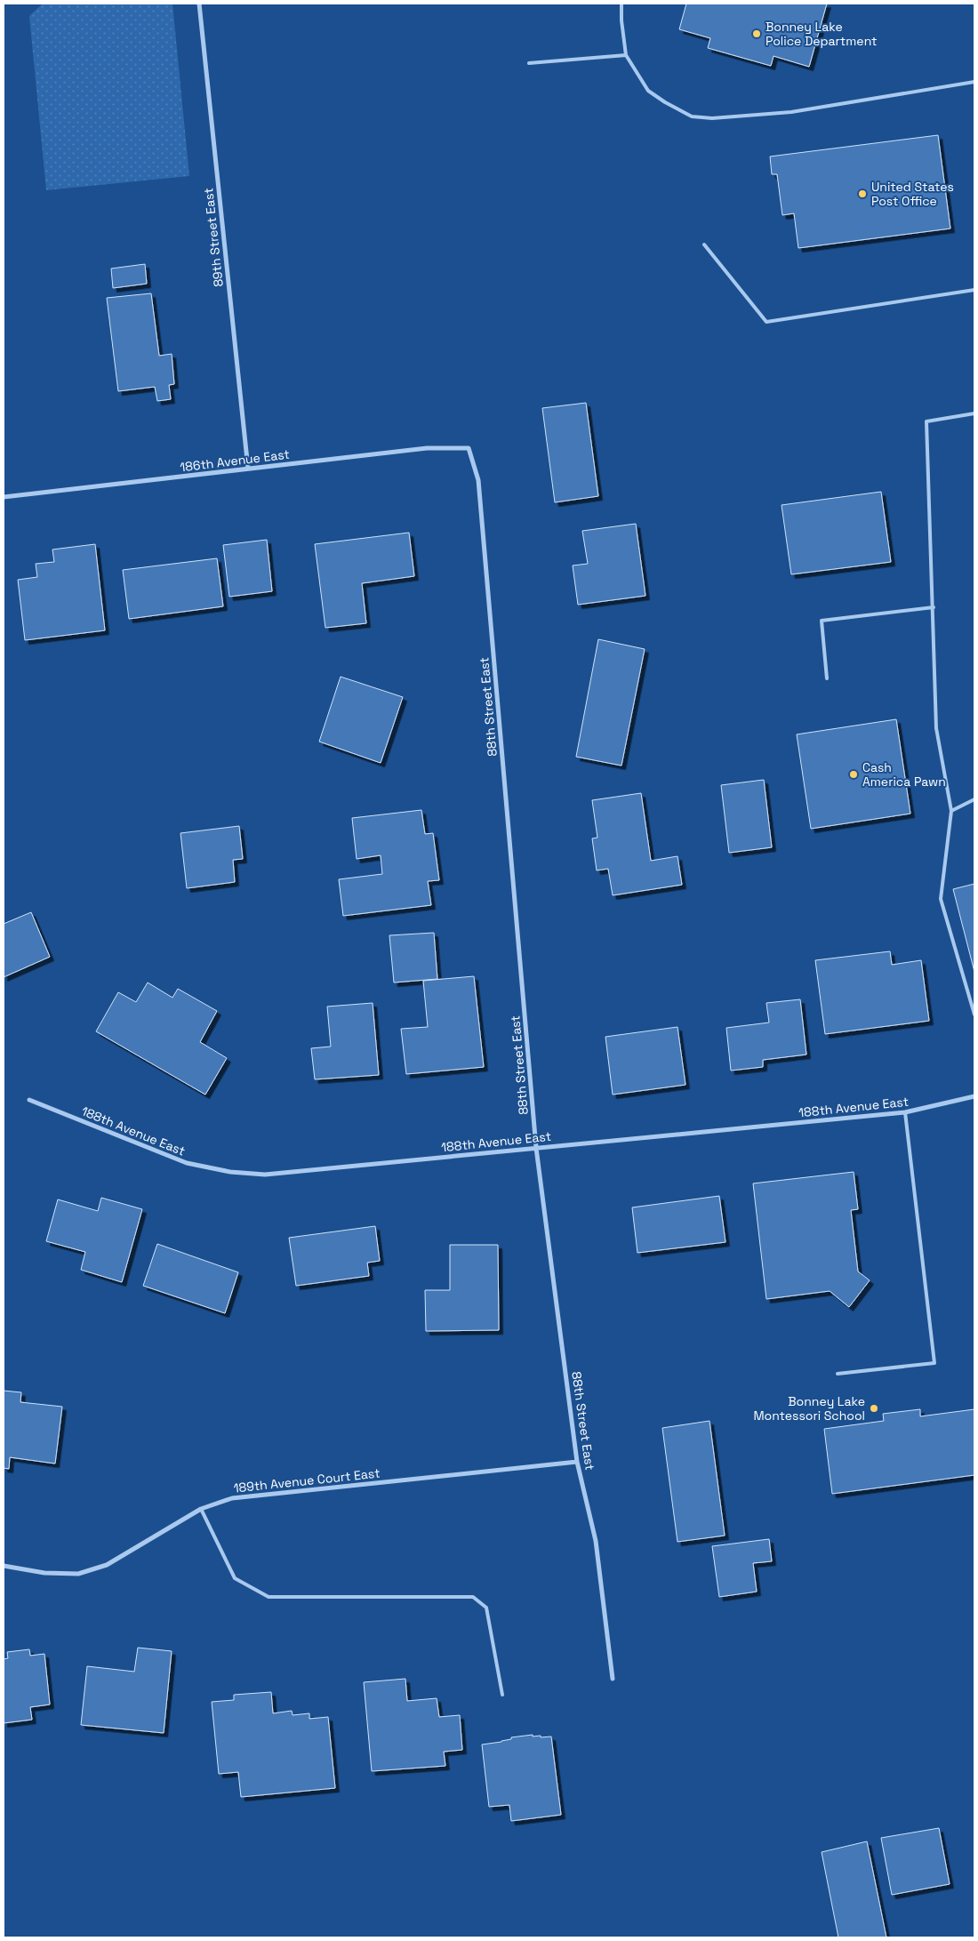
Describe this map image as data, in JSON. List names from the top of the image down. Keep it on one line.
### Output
{"streets":{"street":["89th Street East","186th Avenue East","88th Street East","188th Avenue East","189th Avenue Court East"]},"crossings":[["89th Street East","186th Avenue East"],["186th Avenue East","88th Street East"],["88th Street East","188th Avenue East"],["88th Street East","189th Avenue Court East"]],"places":["Bonney Lake Police Department","United States Post Office","Cash America Pawn","Bonney Lake Montessori School"]}
